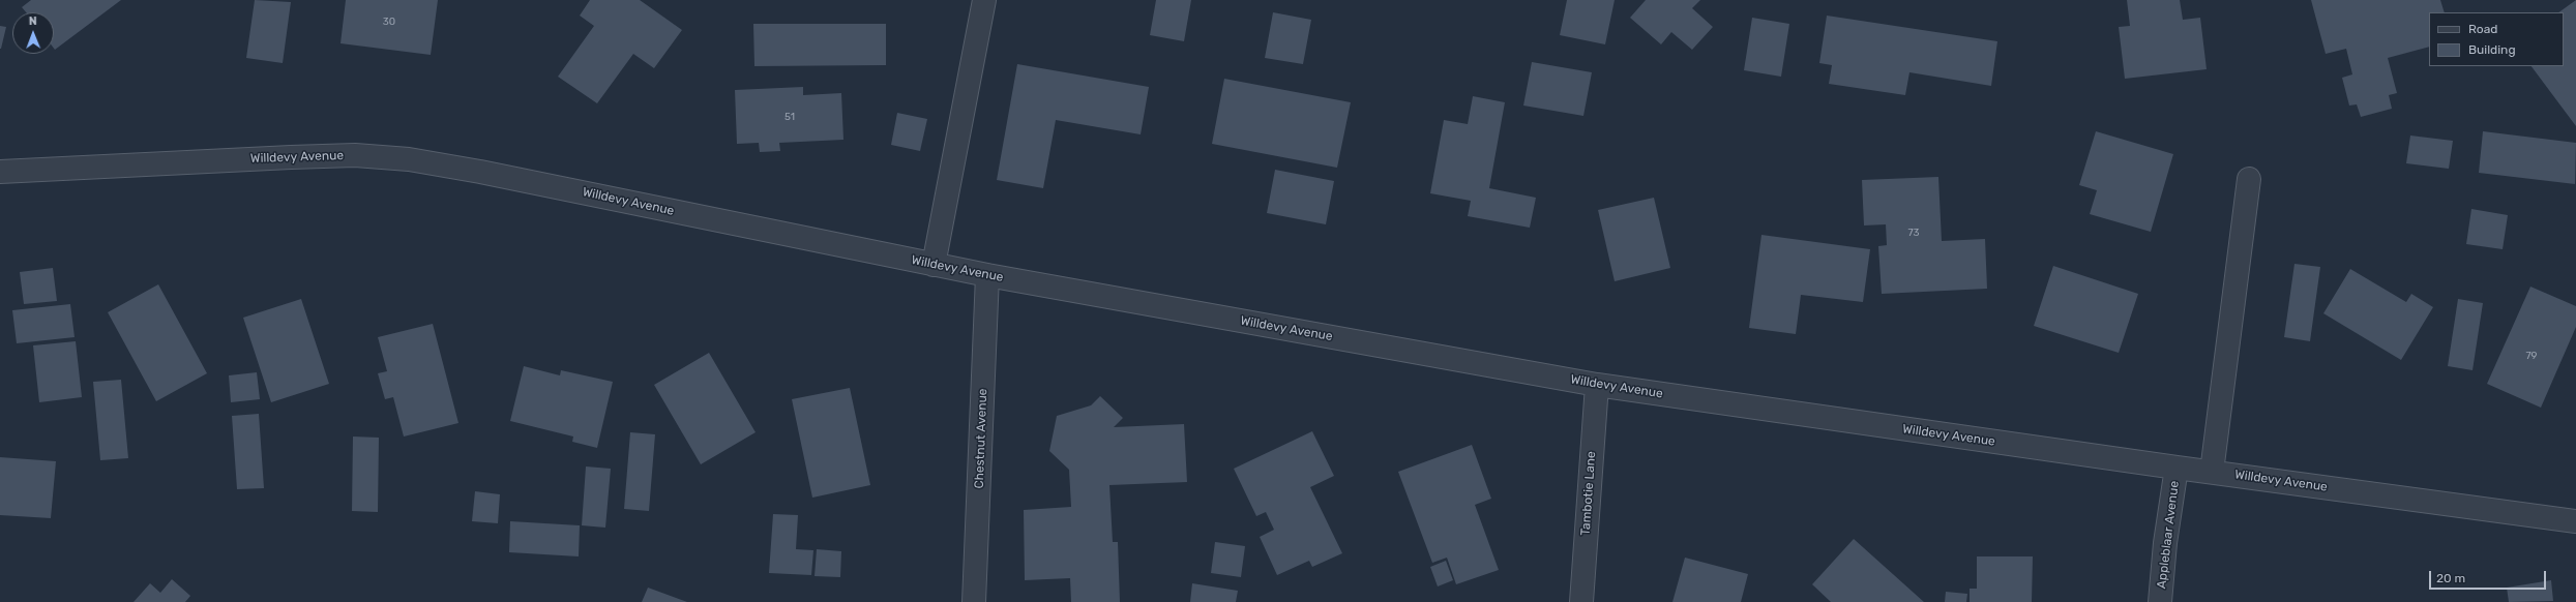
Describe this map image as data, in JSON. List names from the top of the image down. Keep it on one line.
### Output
{"streets":{"street":["Willdevy Avenue","Chestnut Avenue","Tambotie Lane","Appleblaar Avenue"]},"crossings":[["Willdevy Avenue","Chestnut Avenue"],["Willdevy Avenue","Tambotie Lane"],["Willdevy Avenue","Appleblaar Avenue"]],"house_numbers":["30","51","73","79"],"legend":["Road","Building"],"scale_bar":"20 m","north":"top"}
